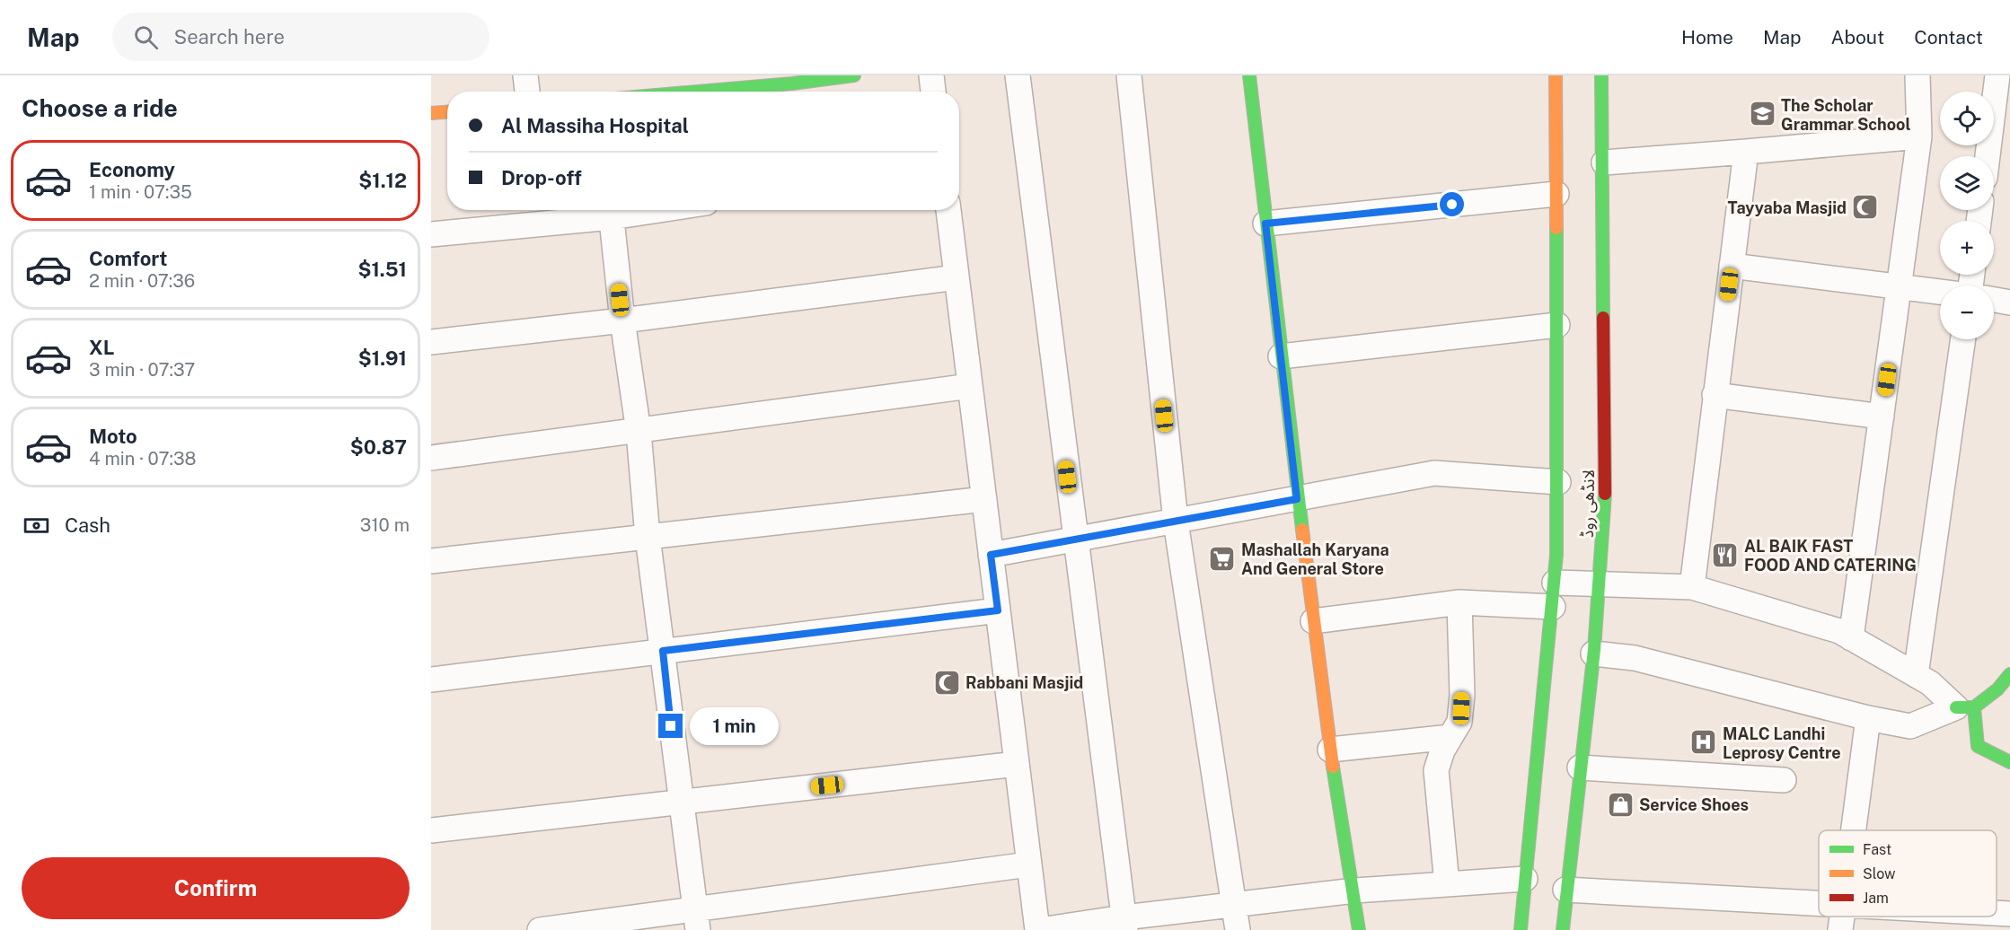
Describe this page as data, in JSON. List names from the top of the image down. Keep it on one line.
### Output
{"streets":{"main road":["لانڈھی روڈ"]},"places":{"school or university":["The Scholar Grammar School"],"mosque":["Tayyaba Masjid","Rabbani Masjid"],"restaurant":["AL BAIK FAST FOOD AND CATERING"],"supermarket":["Mashallah Karyana And General Store"],"hospital":["MALC Landhi Leprosy Centre"],"shop":["Service Shoes"]},"legend":["Fast","Slow","Jam"],"page":{"header":"Map","search":"Search here","nav":["Home","Map","About","Contact"],"heading":"Choose a ride","map_buttons":["+","−"],"banner":["Al Massiha Hospital","Drop-off"],"list":[{"name":"Economy","note":"1 min · 07:35","value":"$1.12"},{"name":"Comfort","note":"2 min · 07:36","value":"$1.51"},{"name":"XL","note":"3 min · 07:37","value":"$1.91"},{"name":"Moto","note":"4 min · 07:38","value":"$0.87"}],"pay":["Cash","310 m"],"bubble":"1 min","buttons":"Confirm"}}
